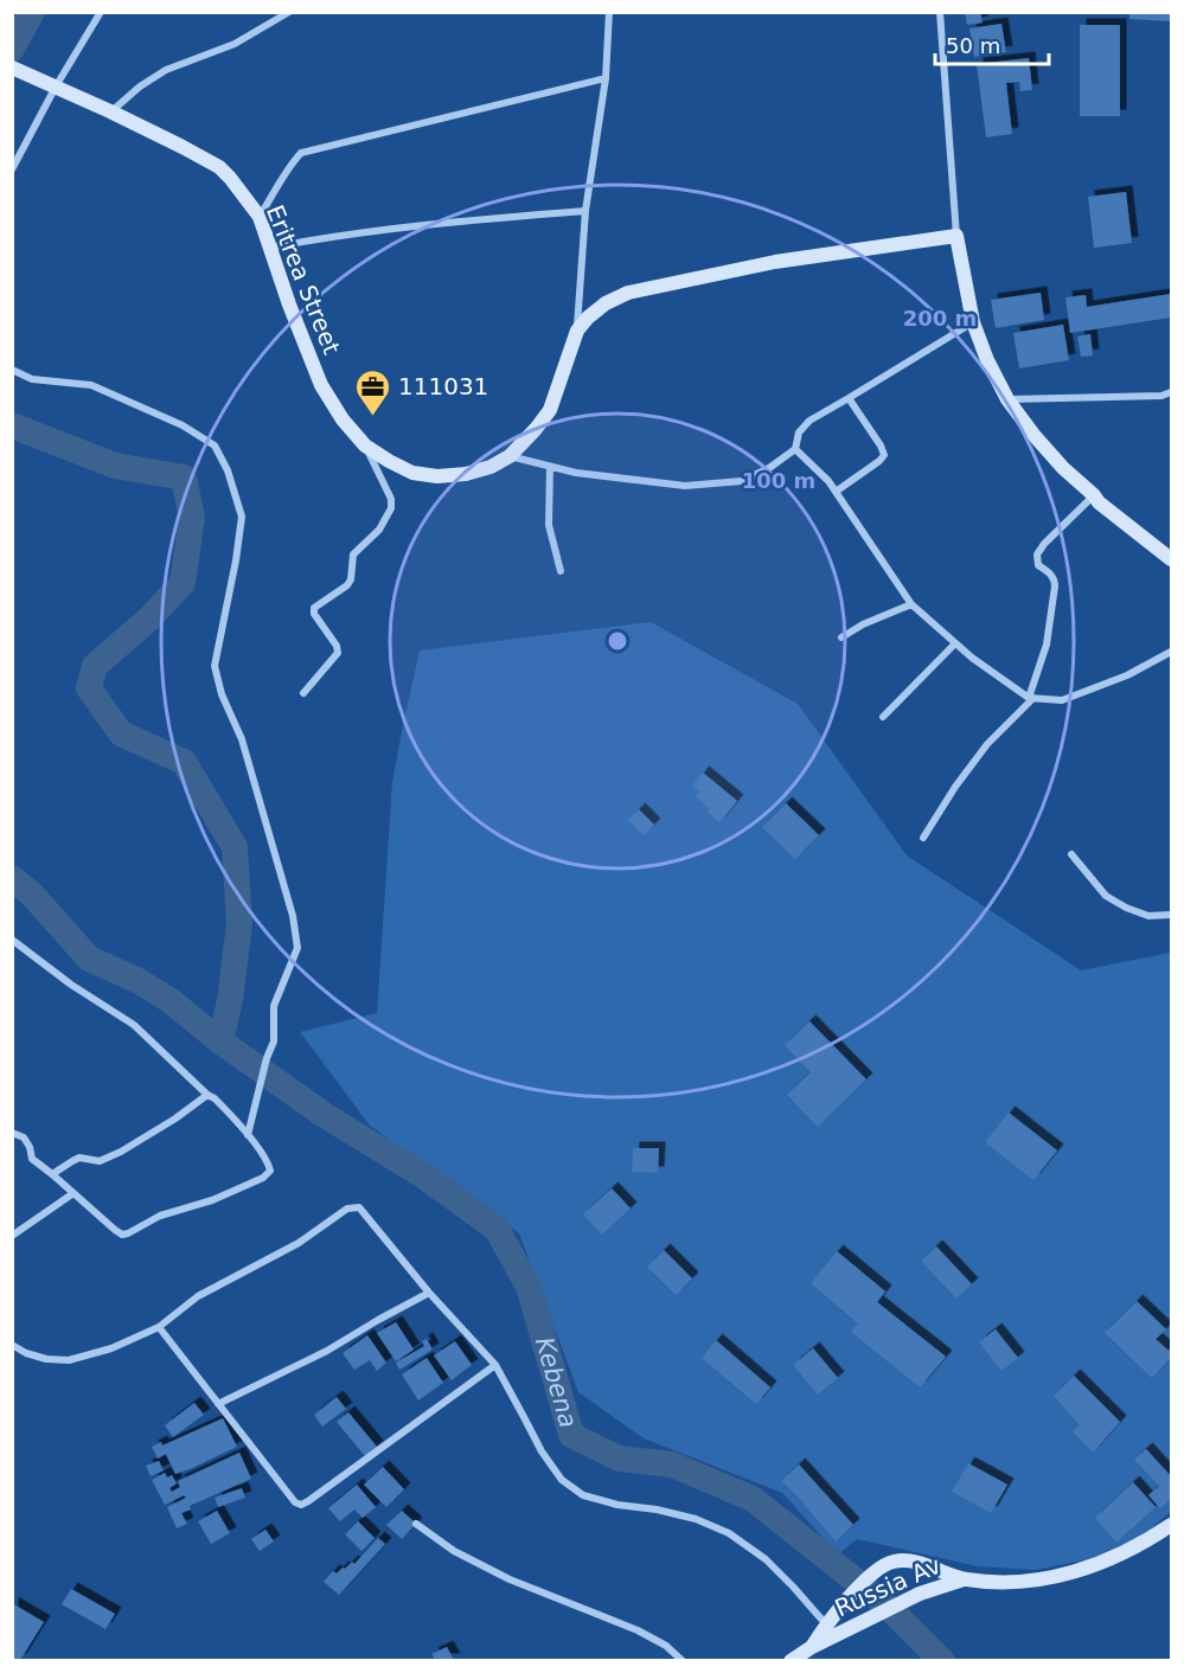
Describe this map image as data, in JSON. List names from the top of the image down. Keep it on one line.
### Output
{"streets":{"main road":["Eritrea Street","Russia Av"]},"water":["Kebena"],"places":{"office":["111031"]},"scale_bar":"50 m","rings":["200 m","100 m"]}
